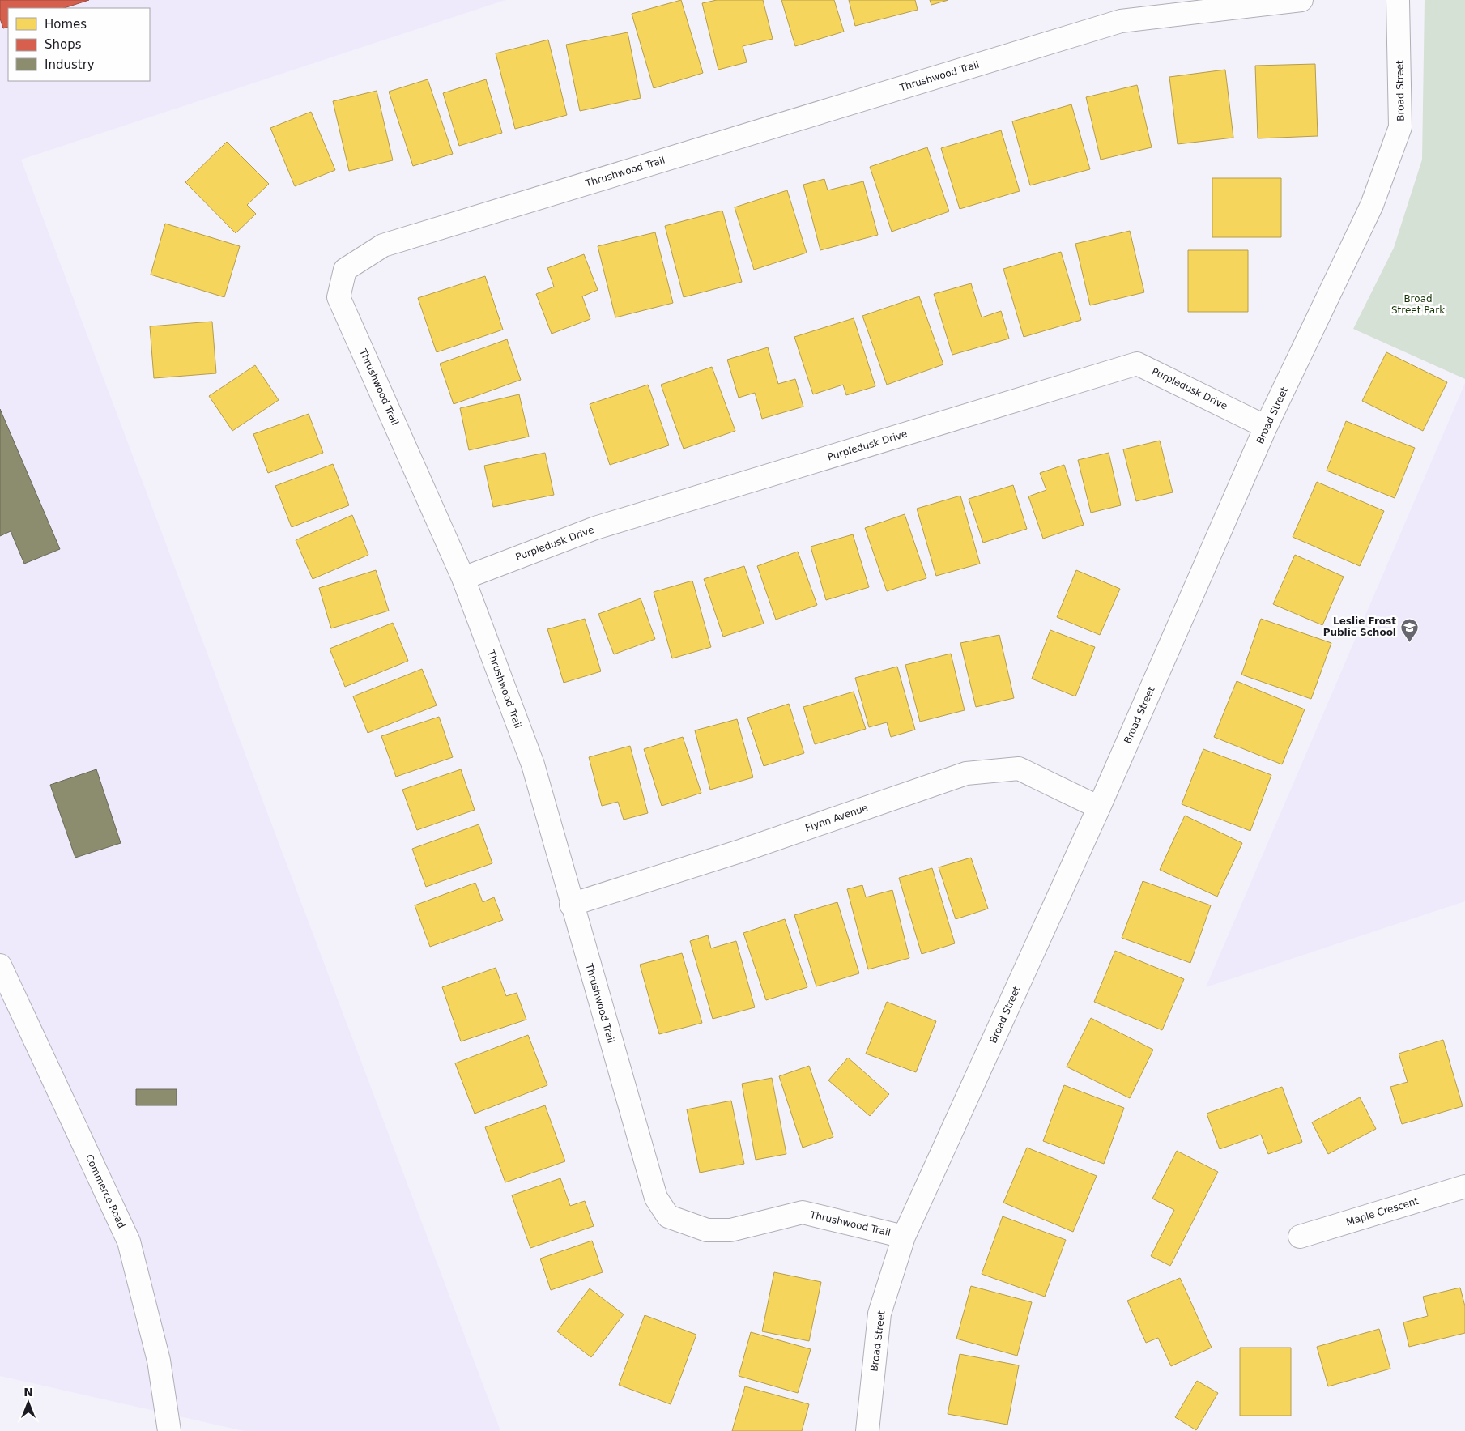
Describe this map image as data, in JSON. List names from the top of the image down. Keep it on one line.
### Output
{"streets":{"street":["Thrushwood Trail","Broad Street","Purpledusk Drive","Flynn Avenue","Commerce Road","Maple Crescent"]},"crossings":[["Thrushwood Trail","Broad Street"],["Thrushwood Trail","Purpledusk Drive"],["Thrushwood Trail","Flynn Avenue"],["Broad Street","Purpledusk Drive"],["Broad Street","Flynn Avenue"]],"parks":["Broad Street Park"],"places":{"school or university":["Leslie Frost Public School"]},"legend":["Homes","Shops","Industry"],"north":"top"}
